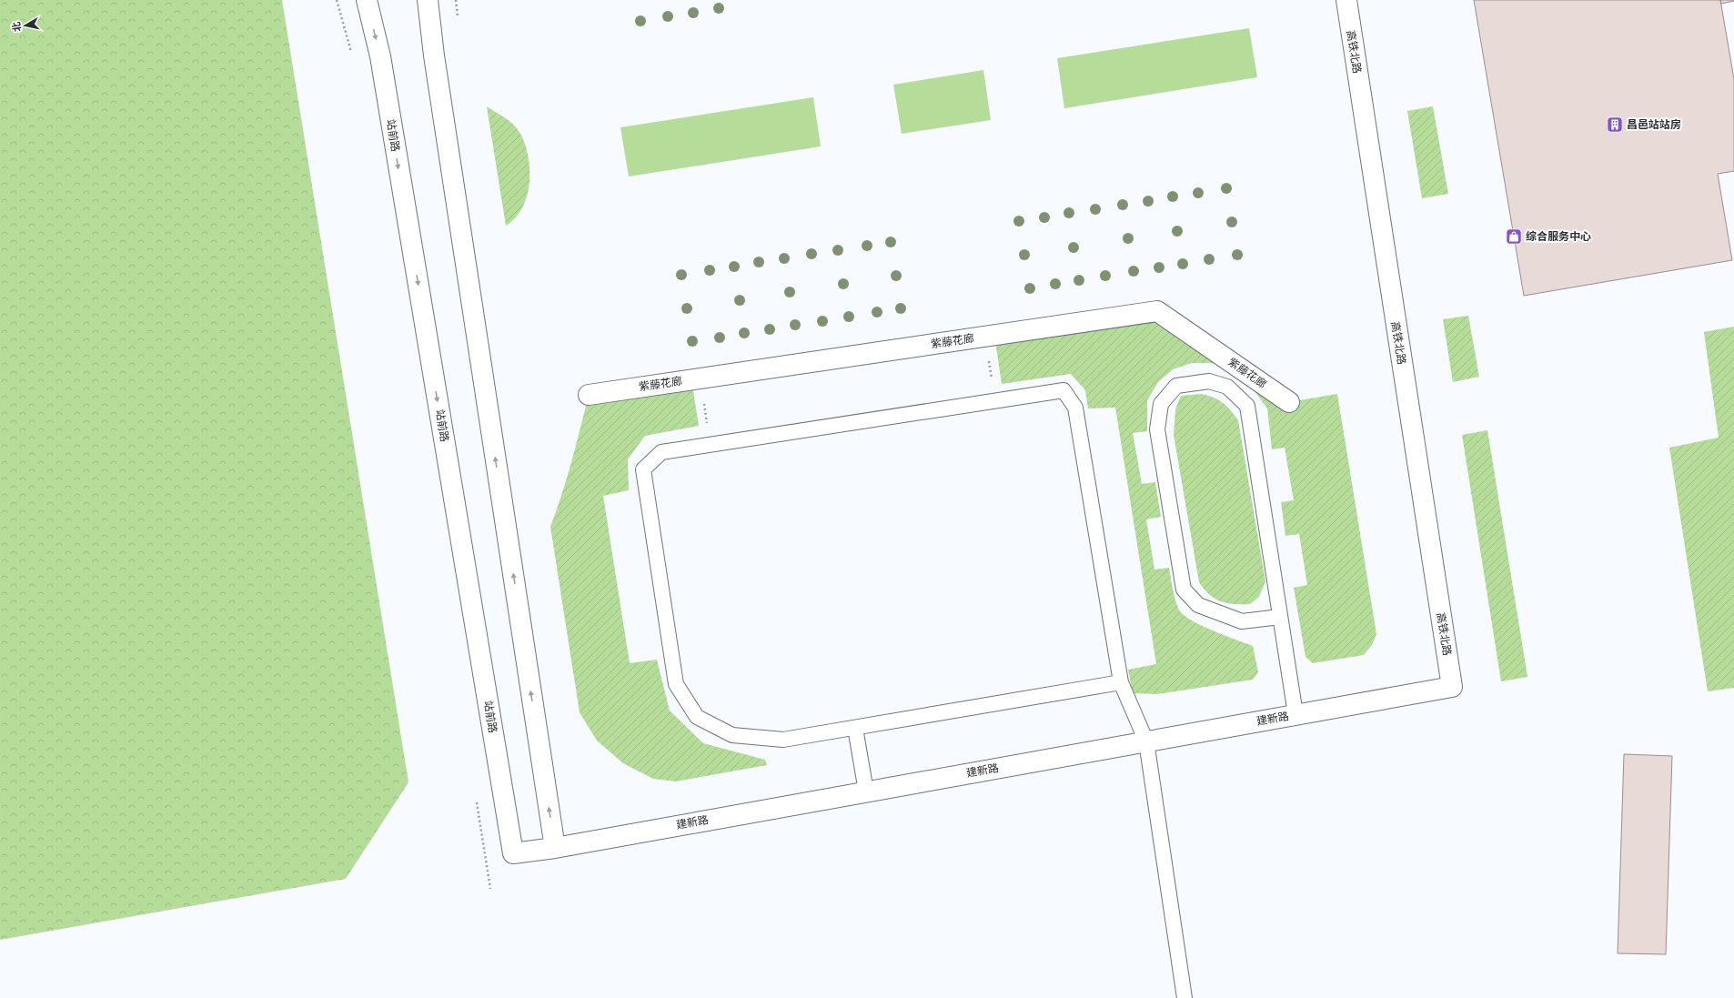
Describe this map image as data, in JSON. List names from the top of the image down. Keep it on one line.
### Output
{"streets":{"street":["高铁北路","站前路","紫藤花廊","建新路"]},"crossings":[["高铁北路","建新路"],["站前路","建新路"]],"places":{"building":["昌邑站站房"],"shop":["综合服务中心"]},"north":"left"}
